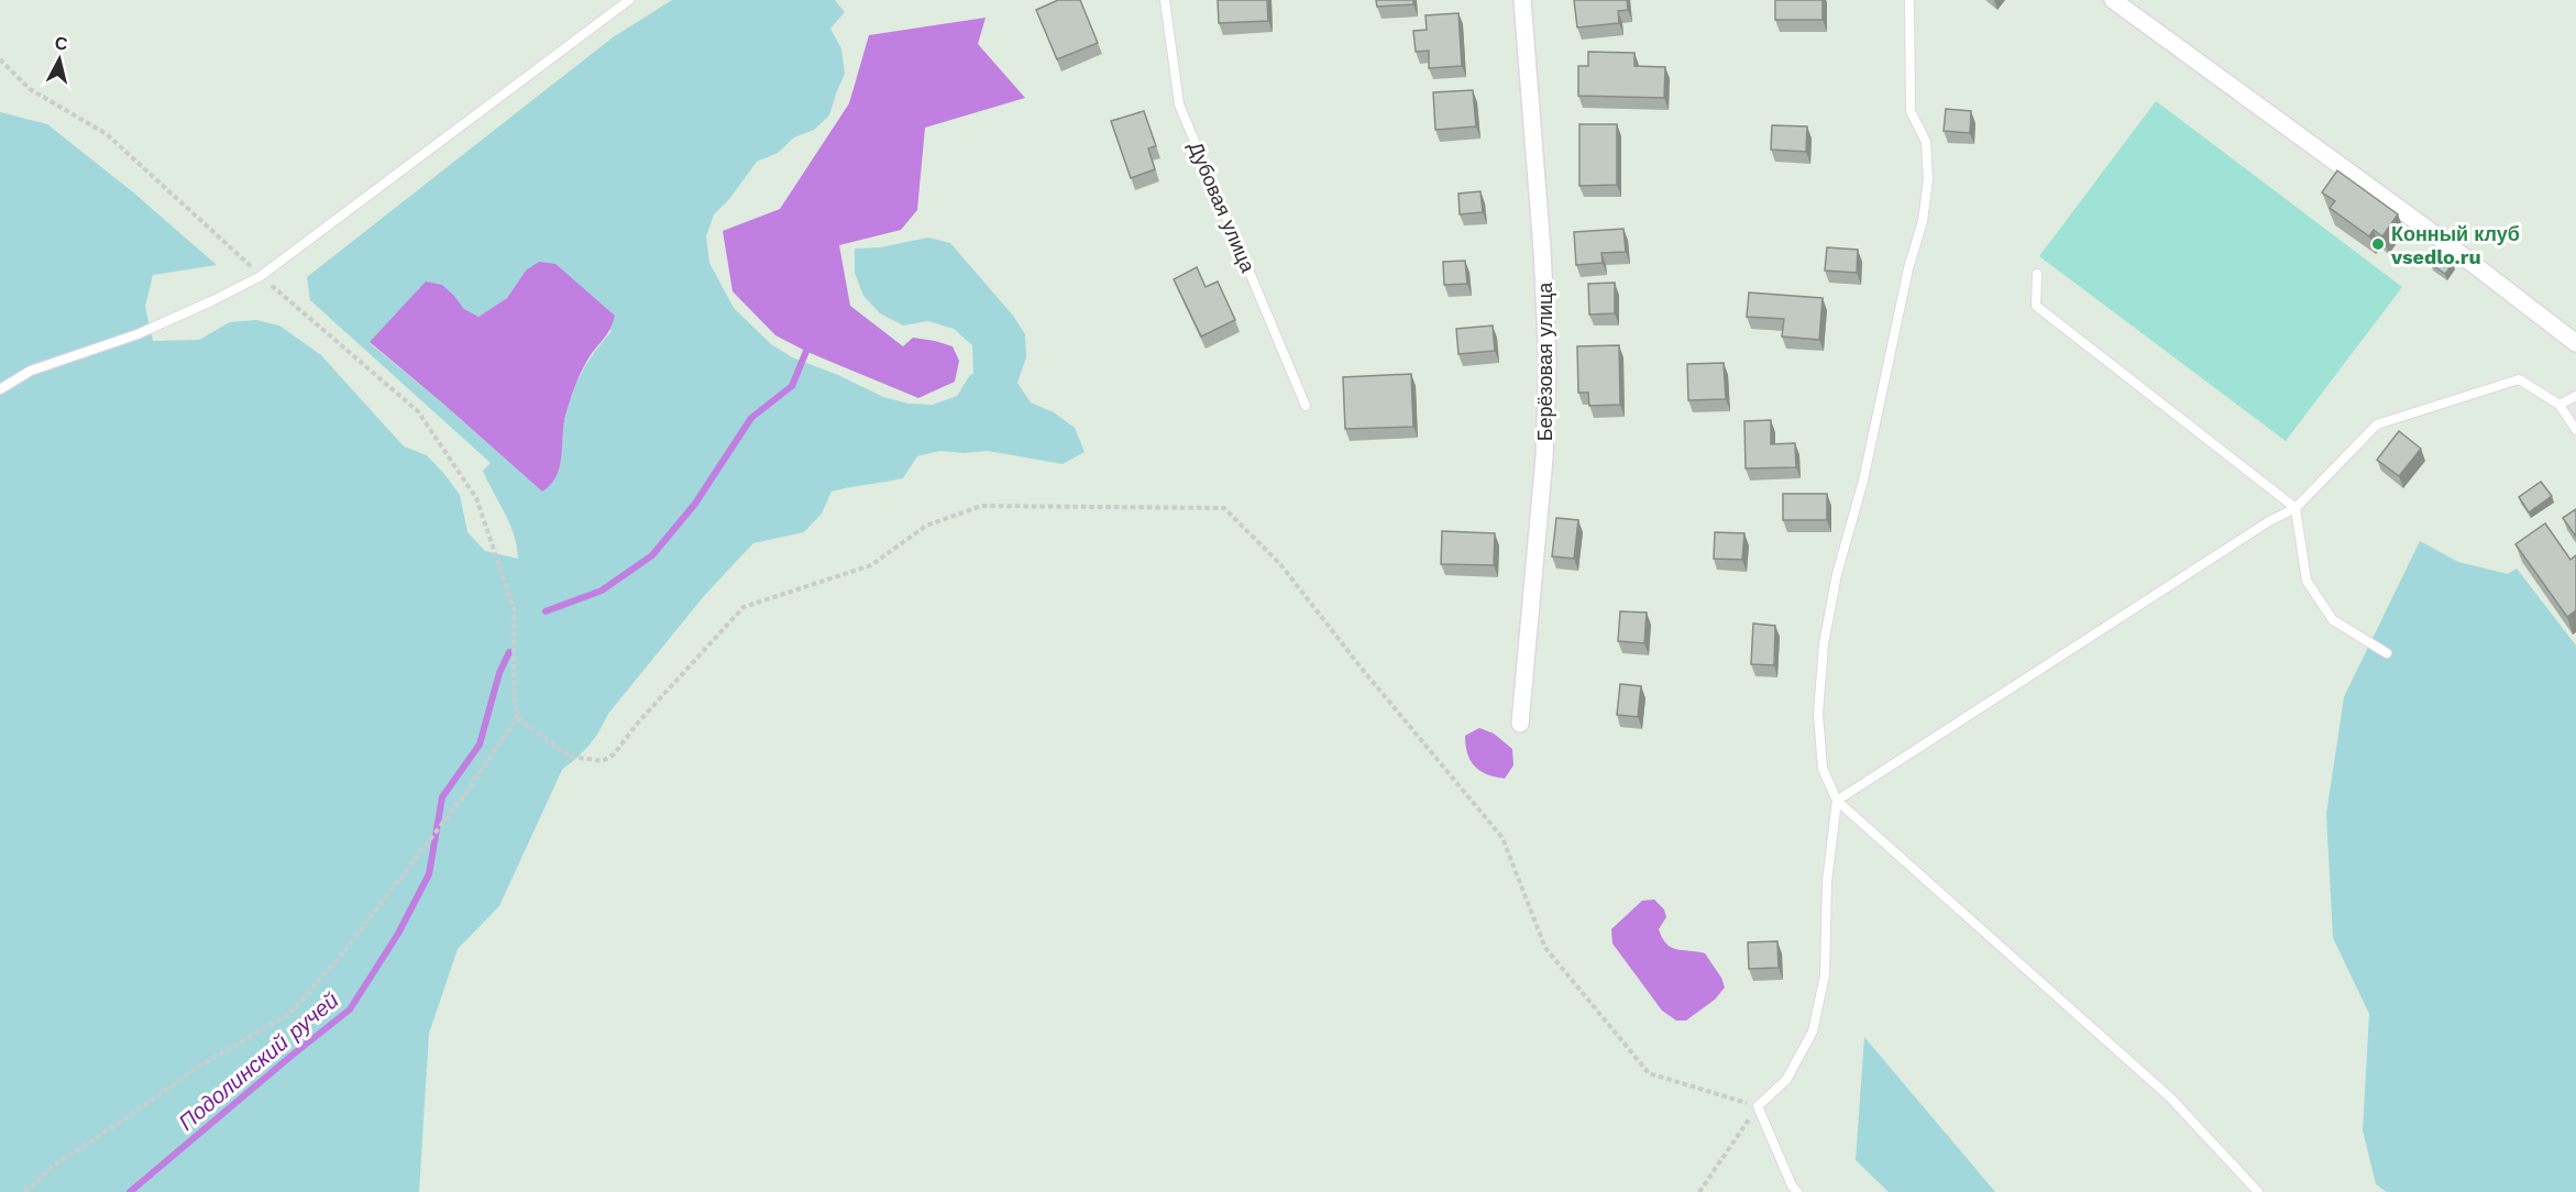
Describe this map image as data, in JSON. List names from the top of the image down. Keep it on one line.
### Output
{"streets":{"street":["Берёзовая улица"],"lane":["Дубовая улица"]},"water":["Подолинский ручей"],"places":["Конный клуб vsedlo.ru"],"north":"top"}
